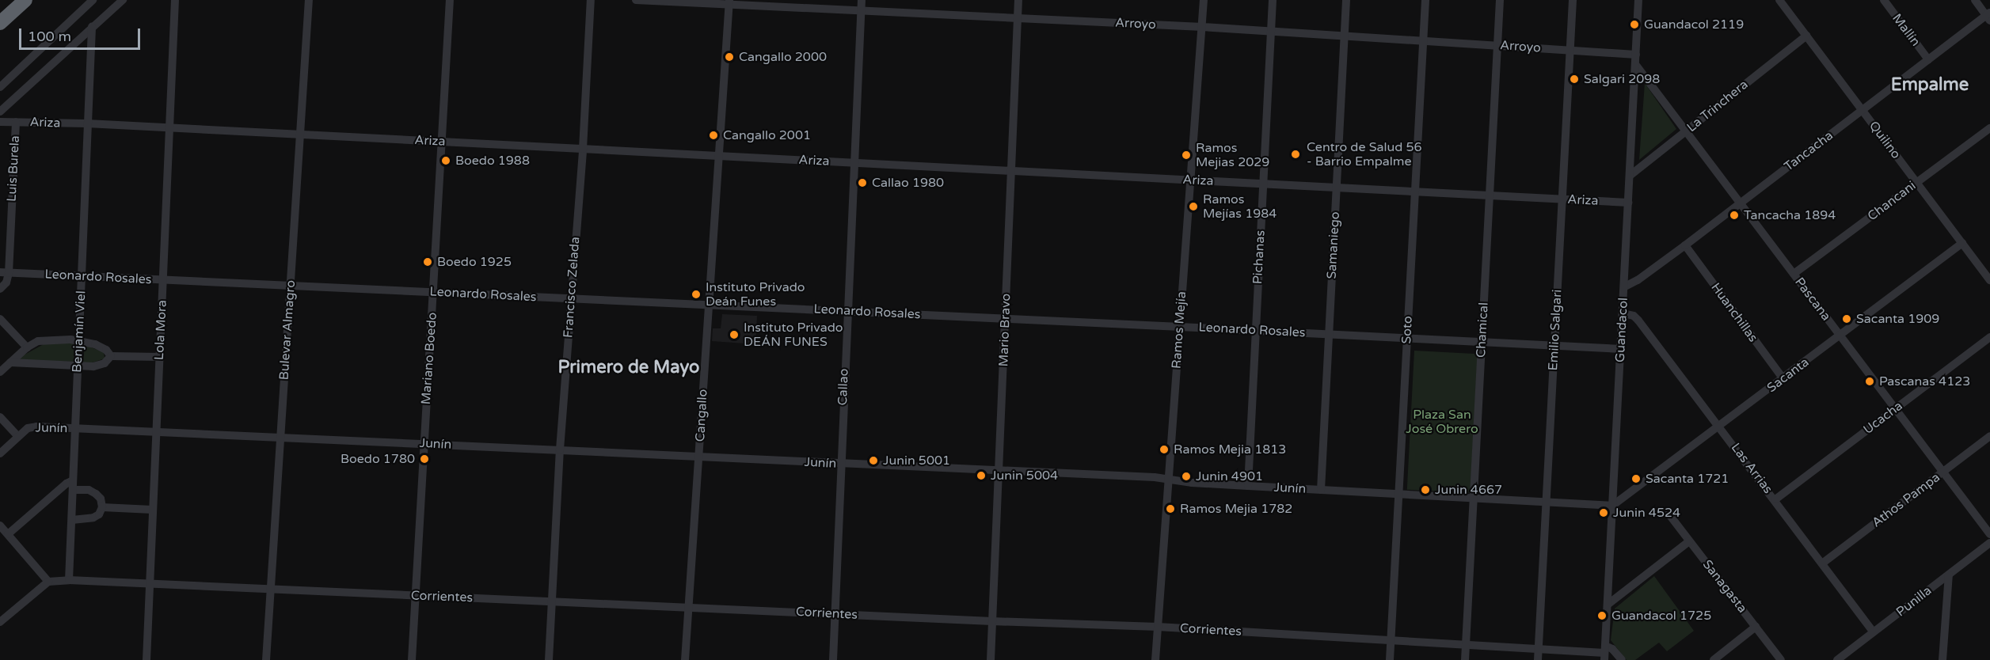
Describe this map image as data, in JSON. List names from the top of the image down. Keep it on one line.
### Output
{"streets":{"street":["Arroyo","Mallín","La Trinchera","Ariza","Quilino","Tancacha","Luis Burela","Chancani","Samaniego","Pichanas","Leonardo Rosales","Francisco Zelada","Pascana","Huanchillas","Lola Mora","Bulevar Almagro","Mario Bravo","Ramos Mejía","Soto","Chamical","Emilio Salgari","Guandacol","Benjamín Viel","Mariano Boedo","Sacanta","Callao","Cangallo","Ucacha","Junín","Las Arrias","Athos Pampa","Sanagasta","Corrientes","Punilla"]},"crossings":[["Arroyo","Samaniego"],["Arroyo","Pichanas"],["Arroyo","Mario Bravo"],["Arroyo","Ramos Mejía"],["Arroyo","Soto"],["Arroyo","Chamical"],["Arroyo","Emilio Salgari"],["Arroyo","Guandacol"],["Arroyo","Callao"],["Arroyo","Cangallo"],["Mallín","Tancacha"],["La Trinchera","Quilino"],["La Trinchera","Pascana"],["La Trinchera","Guandacol"],["Ariza","Luis Burela"],["Ariza","Samaniego"],["Ariza","Pichanas"],["Ariza","Francisco Zelada"],["Ariza","Lola Mora"],["Ariza","Bulevar Almagro"],["Ariza","Mario Bravo"],["Ariza","Ramos Mejía"],["Ariza","Soto"],["Ariza","Chamical"],["Ariza","Emilio Salgari"],["Ariza","Guandacol"],["Ariza","Benjamín Viel"],["Ariza","Mariano Boedo"],["Ariza","Callao"],["Ariza","Cangallo"],["Quilino","Tancacha"],["Quilino","Chancani"],["Quilino","Sacanta"],["Tancacha","Pascana"],["Tancacha","Huanchillas"],["Tancacha","Guandacol"],["Luis Burela","Leonardo Rosales"],["Chancani","Pascana"],["Samaniego","Leonardo Rosales"],["Samaniego","Junín"],["Pichanas","Leonardo Rosales"],["Pichanas","Junín"],["Leonardo Rosales","Francisco Zelada"],["Leonardo Rosales","Lola Mora"],["Leonardo Rosales","Bulevar Almagro"],["Leonardo Rosales","Mario Bravo"],["Leonardo Rosales","Ramos Mejía"],["Leonardo Rosales","Soto"],["Leonardo Rosales","Chamical"],["Leonardo Rosales","Emilio Salgari"],["Leonardo Rosales","Guandacol"],["Leonardo Rosales","Benjamín Viel"],["Leonardo Rosales","Mariano Boedo"],["Leonardo Rosales","Callao"],["Leonardo Rosales","Cangallo"],["Francisco Zelada","Junín"],["Francisco Zelada","Corrientes"],["Pascana","Guandacol"],["Pascana","Sacanta"],["Pascana","Ucacha"],["Pascana","Athos Pampa"],["Huanchillas","Sacanta"],["Lola Mora","Junín"],["Lola Mora","Corrientes"],["Bulevar Almagro","Junín"],["Bulevar Almagro","Corrientes"],["Mario Bravo","Junín"],["Mario Bravo","Corrientes"],["Ramos Mejía","Junín"],["Ramos Mejía","Corrientes"],["Soto","Junín"],["Soto","Corrientes"],["Chamical","Junín"],["Chamical","Corrientes"],["Emilio Salgari","Junín"],["Emilio Salgari","Corrientes"],["Guandacol","Sacanta"],["Guandacol","Junín"],["Guandacol","Las Arrias"],["Guandacol","Corrientes"],["Benjamín Viel","Junín"],["Benjamín Viel","Corrientes"],["Mariano Boedo","Junín"],["Mariano Boedo","Corrientes"],["Sacanta","Junín"],["Sacanta","Las Arrias"],["Callao","Junín"],["Callao","Corrientes"],["Cangallo","Junín"],["Cangallo","Corrientes"],["Ucacha","Las Arrias"],["Las Arrias","Athos Pampa"],["Las Arrias","Punilla"]],"districts":["Empalme","Primero de Mayo"],"parks":["Plaza San José Obrero"],"places":["Guandacol 2119","Cangallo 2000","Salgari 2098","Cangallo 2001","Centro de Salud 56 - Barrio Empalme","Ramos Mejias 2029","Boedo 1988","Callao 1980","Ramos Mejías 1984","Tancacha 1894","Boedo 1925","Instituto Privado Deán Funes","Sacanta 1909","Instituto Privado DEÁN FUNES","Pascanas 4123","Ramos Mejia 1813","Boedo 1780","Junin 5001","Junin 5004","Junin 4901","Sacanta 1721","Junin 4667","Ramos Mejia 1782","Junin 4524","Guandacol 1725"],"scale_bar":"100 m"}
